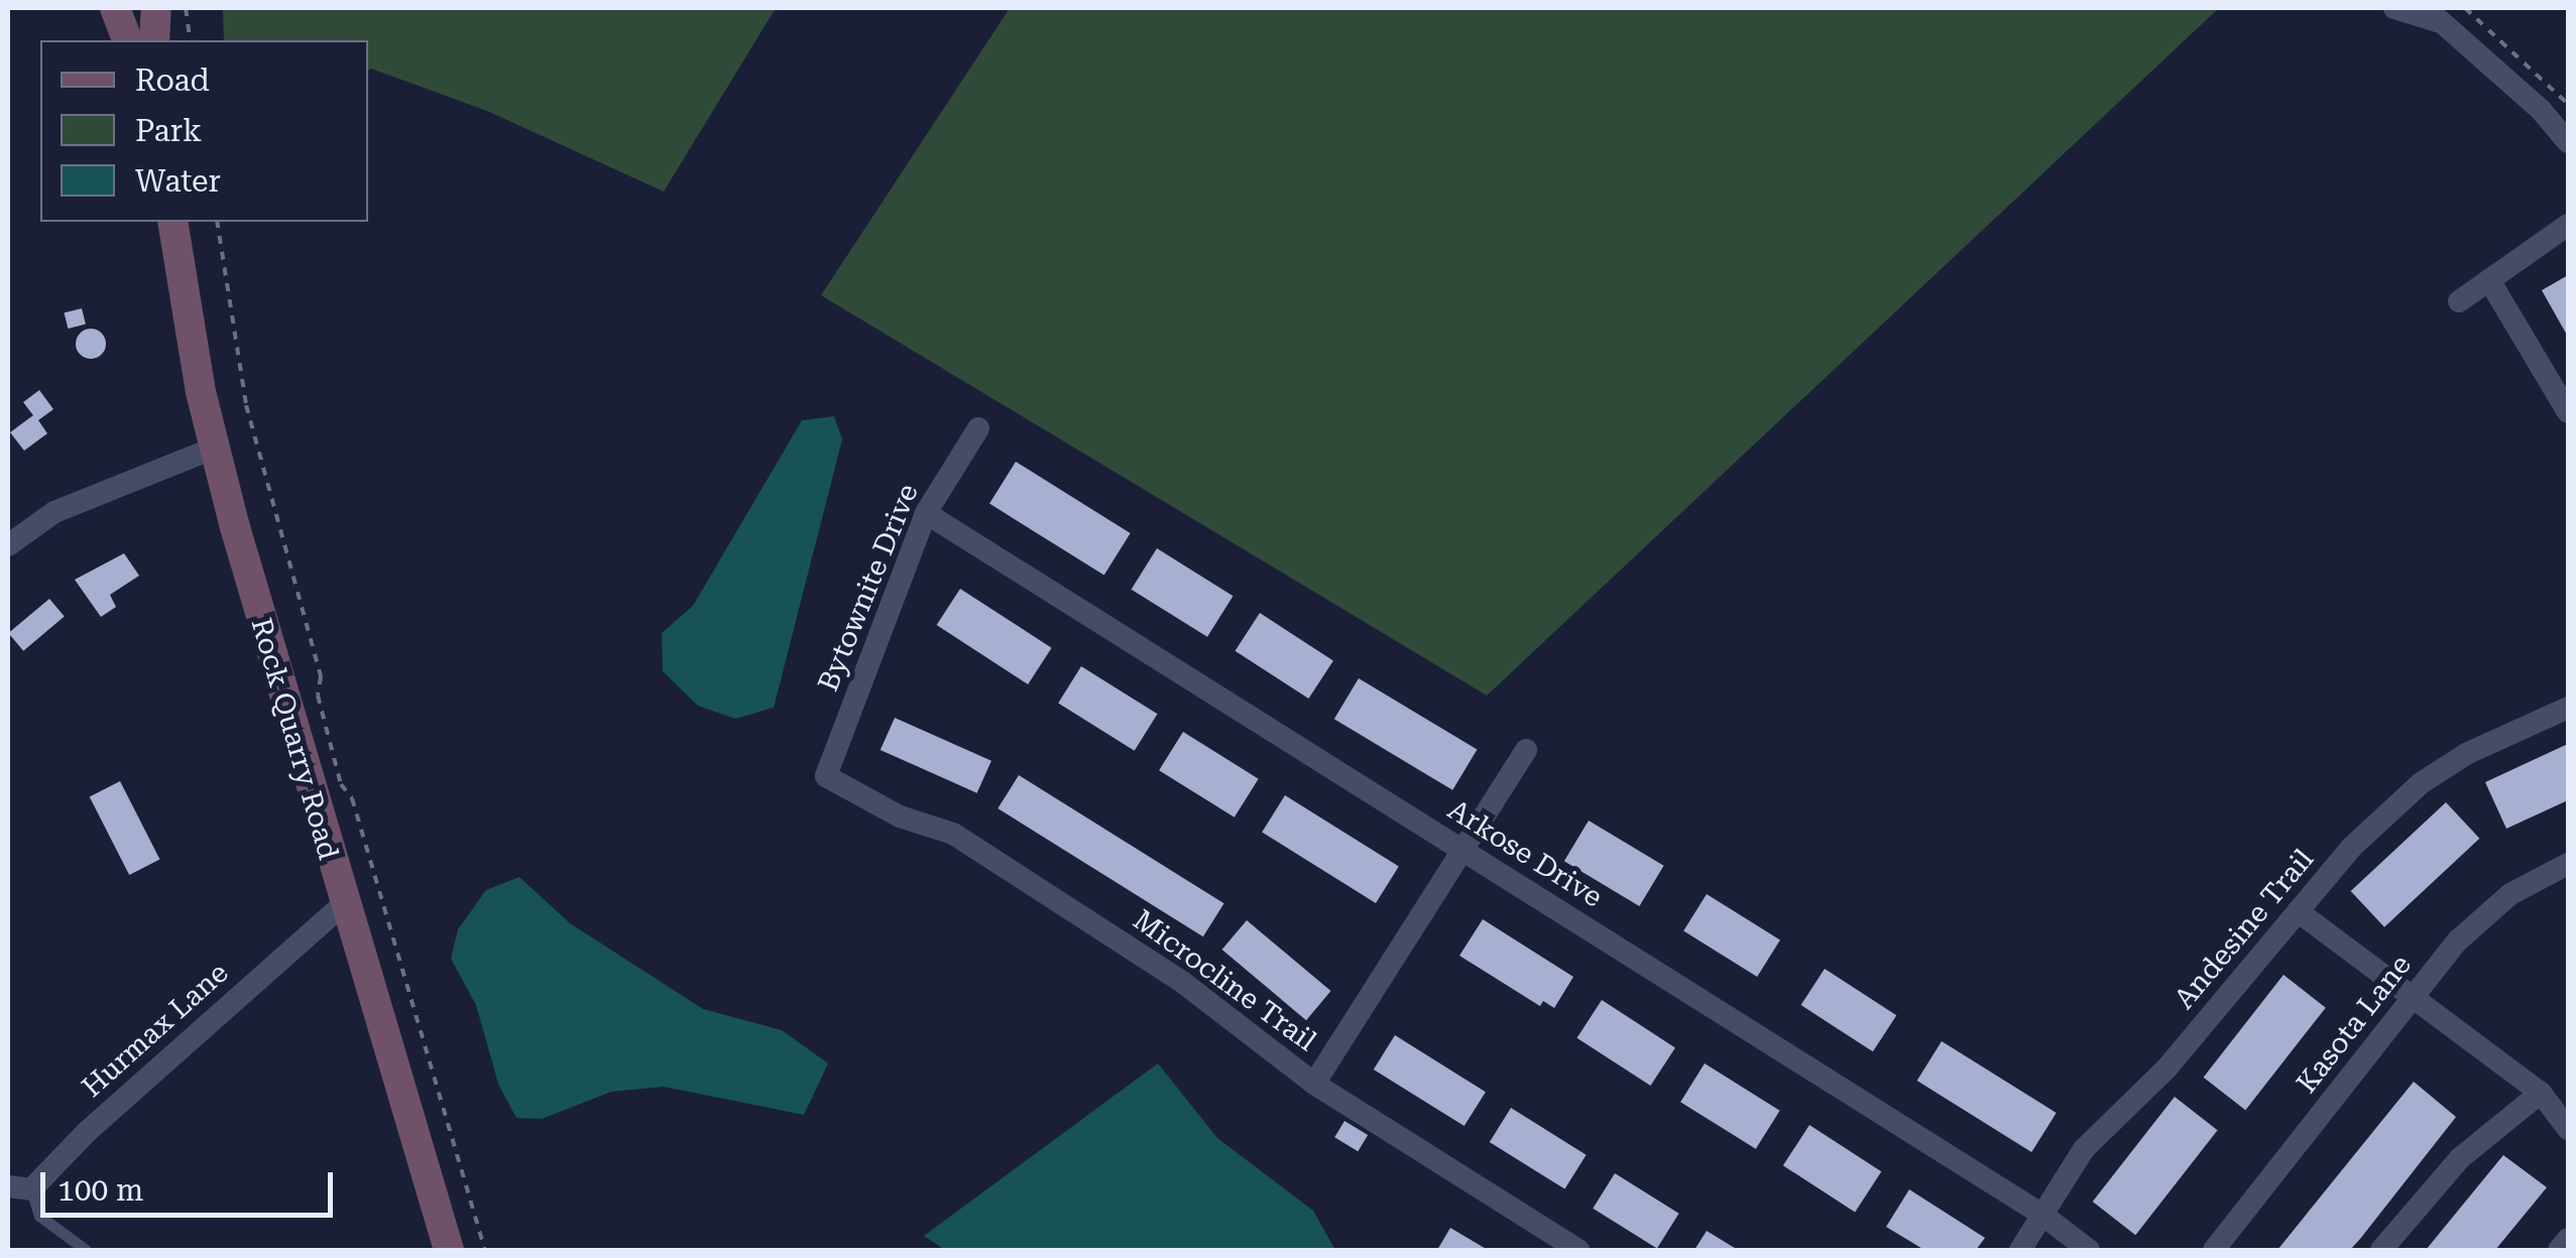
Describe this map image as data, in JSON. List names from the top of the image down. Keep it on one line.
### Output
{"streets":{"main road":["Rock Quarry Road"],"street":["Bytownite Drive","Arkose Drive","Andesine Trail","Microcline Trail","Kasota Lane","Hurmax Lane"]},"crossings":[["Bytownite Drive","Arkose Drive"],["Bytownite Drive","Microcline Trail"],["Rock Quarry Road","Hurmax Lane"],["Arkose Drive","Andesine Trail"]],"legend":["Road","Park","Water"],"scale_bar":"100 m"}
